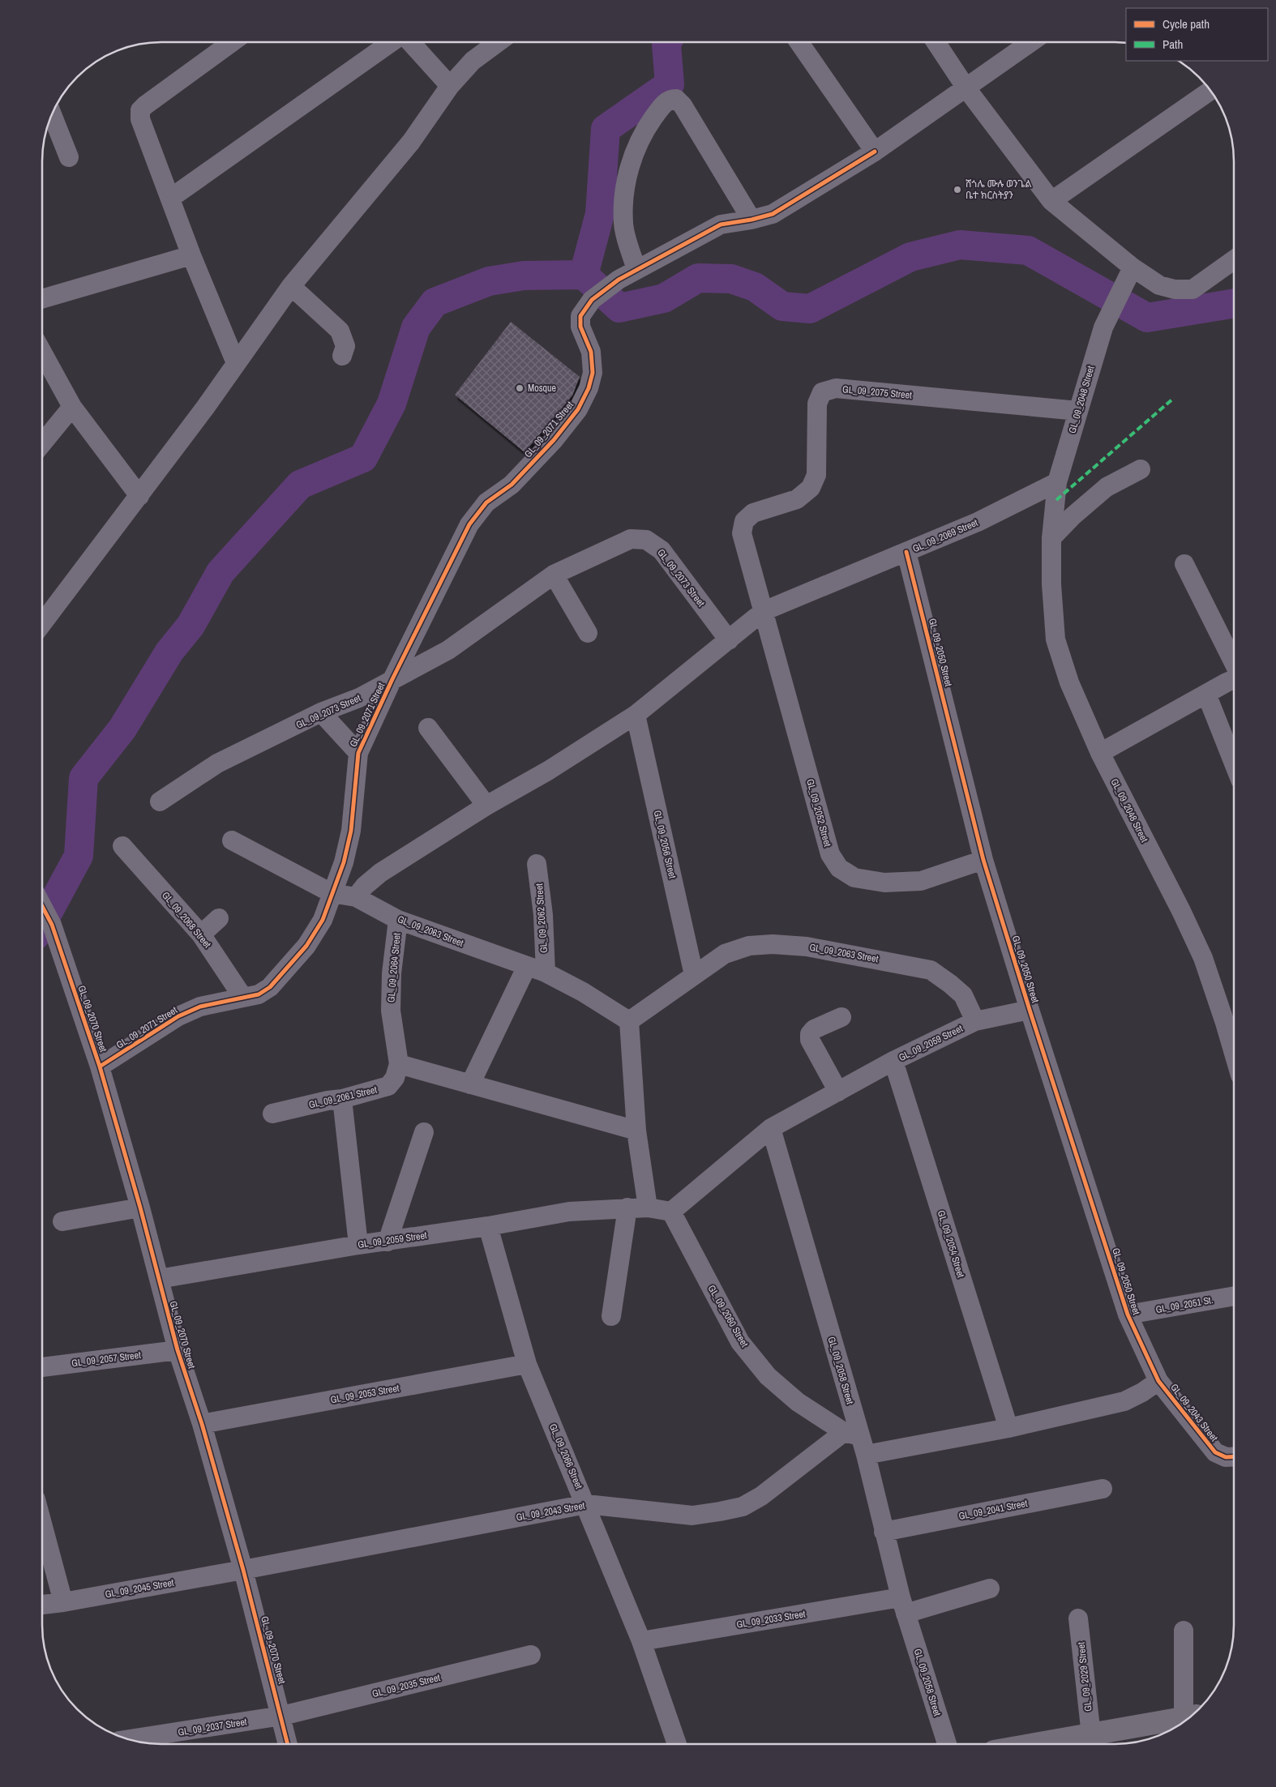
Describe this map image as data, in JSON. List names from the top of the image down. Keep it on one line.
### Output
{"streets":{"street":["GL_09_2075 Street","GL_09_2048 Street","GL_09_2071 Street","GL_09_2069 Street","GL_09_2073 Street","GL_09_2050 Street","GL_09_2052 Street","GL_09_2056 Street","GL_09_2062 Street","GL_09_2068 Street","GL_09_2063 Street","GL_09_2064 Street","GL_09_2070 Street","GL_09_2059 Street","GL_09_2061 Street","GL_09_2054 Street","GL_09_2051 St.","GL_09_2060 Street","GL_09_2057 Street","GL_09_2058 Street","GL_09_2053 Street","GL_09_2043 Street","GL_09_2066 Street","GL_09_2041 Street","GL_09_2045 Street","GL_09_2033 Street","GL_09_2029 Street","GL_09_2035 Street","GL_09_2037 Street"]},"crossings":[["GL_09_2075 Street","GL_09_2048 Street"],["GL_09_2075 Street","GL_09_2069 Street"],["GL_09_2075 Street","GL_09_2052 Street"],["GL_09_2048 Street","GL_09_2069 Street"],["GL_09_2071 Street","GL_09_2073 Street"],["GL_09_2071 Street","GL_09_2068 Street"],["GL_09_2071 Street","GL_09_2063 Street"],["GL_09_2071 Street","GL_09_2070 Street"],["GL_09_2069 Street","GL_09_2073 Street"],["GL_09_2069 Street","GL_09_2050 Street"],["GL_09_2069 Street","GL_09_2052 Street"],["GL_09_2069 Street","GL_09_2056 Street"],["GL_09_2069 Street","GL_09_2063 Street"],["GL_09_2050 Street","GL_09_2052 Street"],["GL_09_2050 Street","GL_09_2059 Street"],["GL_09_2050 Street","GL_09_2051 St."],["GL_09_2050 Street","GL_09_2043 Street"],["GL_09_2056 Street","GL_09_2063 Street"],["GL_09_2062 Street","GL_09_2063 Street"],["GL_09_2063 Street","GL_09_2064 Street"],["GL_09_2063 Street","GL_09_2059 Street"],["GL_09_2064 Street","GL_09_2061 Street"],["GL_09_2070 Street","GL_09_2059 Street"],["GL_09_2070 Street","GL_09_2057 Street"],["GL_09_2070 Street","GL_09_2053 Street"],["GL_09_2070 Street","GL_09_2043 Street"],["GL_09_2070 Street","GL_09_2045 Street"],["GL_09_2070 Street","GL_09_2035 Street"],["GL_09_2070 Street","GL_09_2037 Street"],["GL_09_2059 Street","GL_09_2054 Street"],["GL_09_2059 Street","GL_09_2060 Street"],["GL_09_2059 Street","GL_09_2058 Street"],["GL_09_2059 Street","GL_09_2066 Street"],["GL_09_2054 Street","GL_09_2043 Street"],["GL_09_2060 Street","GL_09_2058 Street"],["GL_09_2060 Street","GL_09_2043 Street"],["GL_09_2058 Street","GL_09_2043 Street"],["GL_09_2058 Street","GL_09_2041 Street"],["GL_09_2058 Street","GL_09_2033 Street"],["GL_09_2053 Street","GL_09_2066 Street"],["GL_09_2043 Street","GL_09_2066 Street"],["GL_09_2043 Street","GL_09_2045 Street"],["GL_09_2066 Street","GL_09_2033 Street"],["GL_09_2035 Street","GL_09_2037 Street"]],"places":["ሸጎሌ ሙሉ ወንጌል ቤተ ክርስትያን","Mosque"],"legend":["Cycle path","Path"]}
